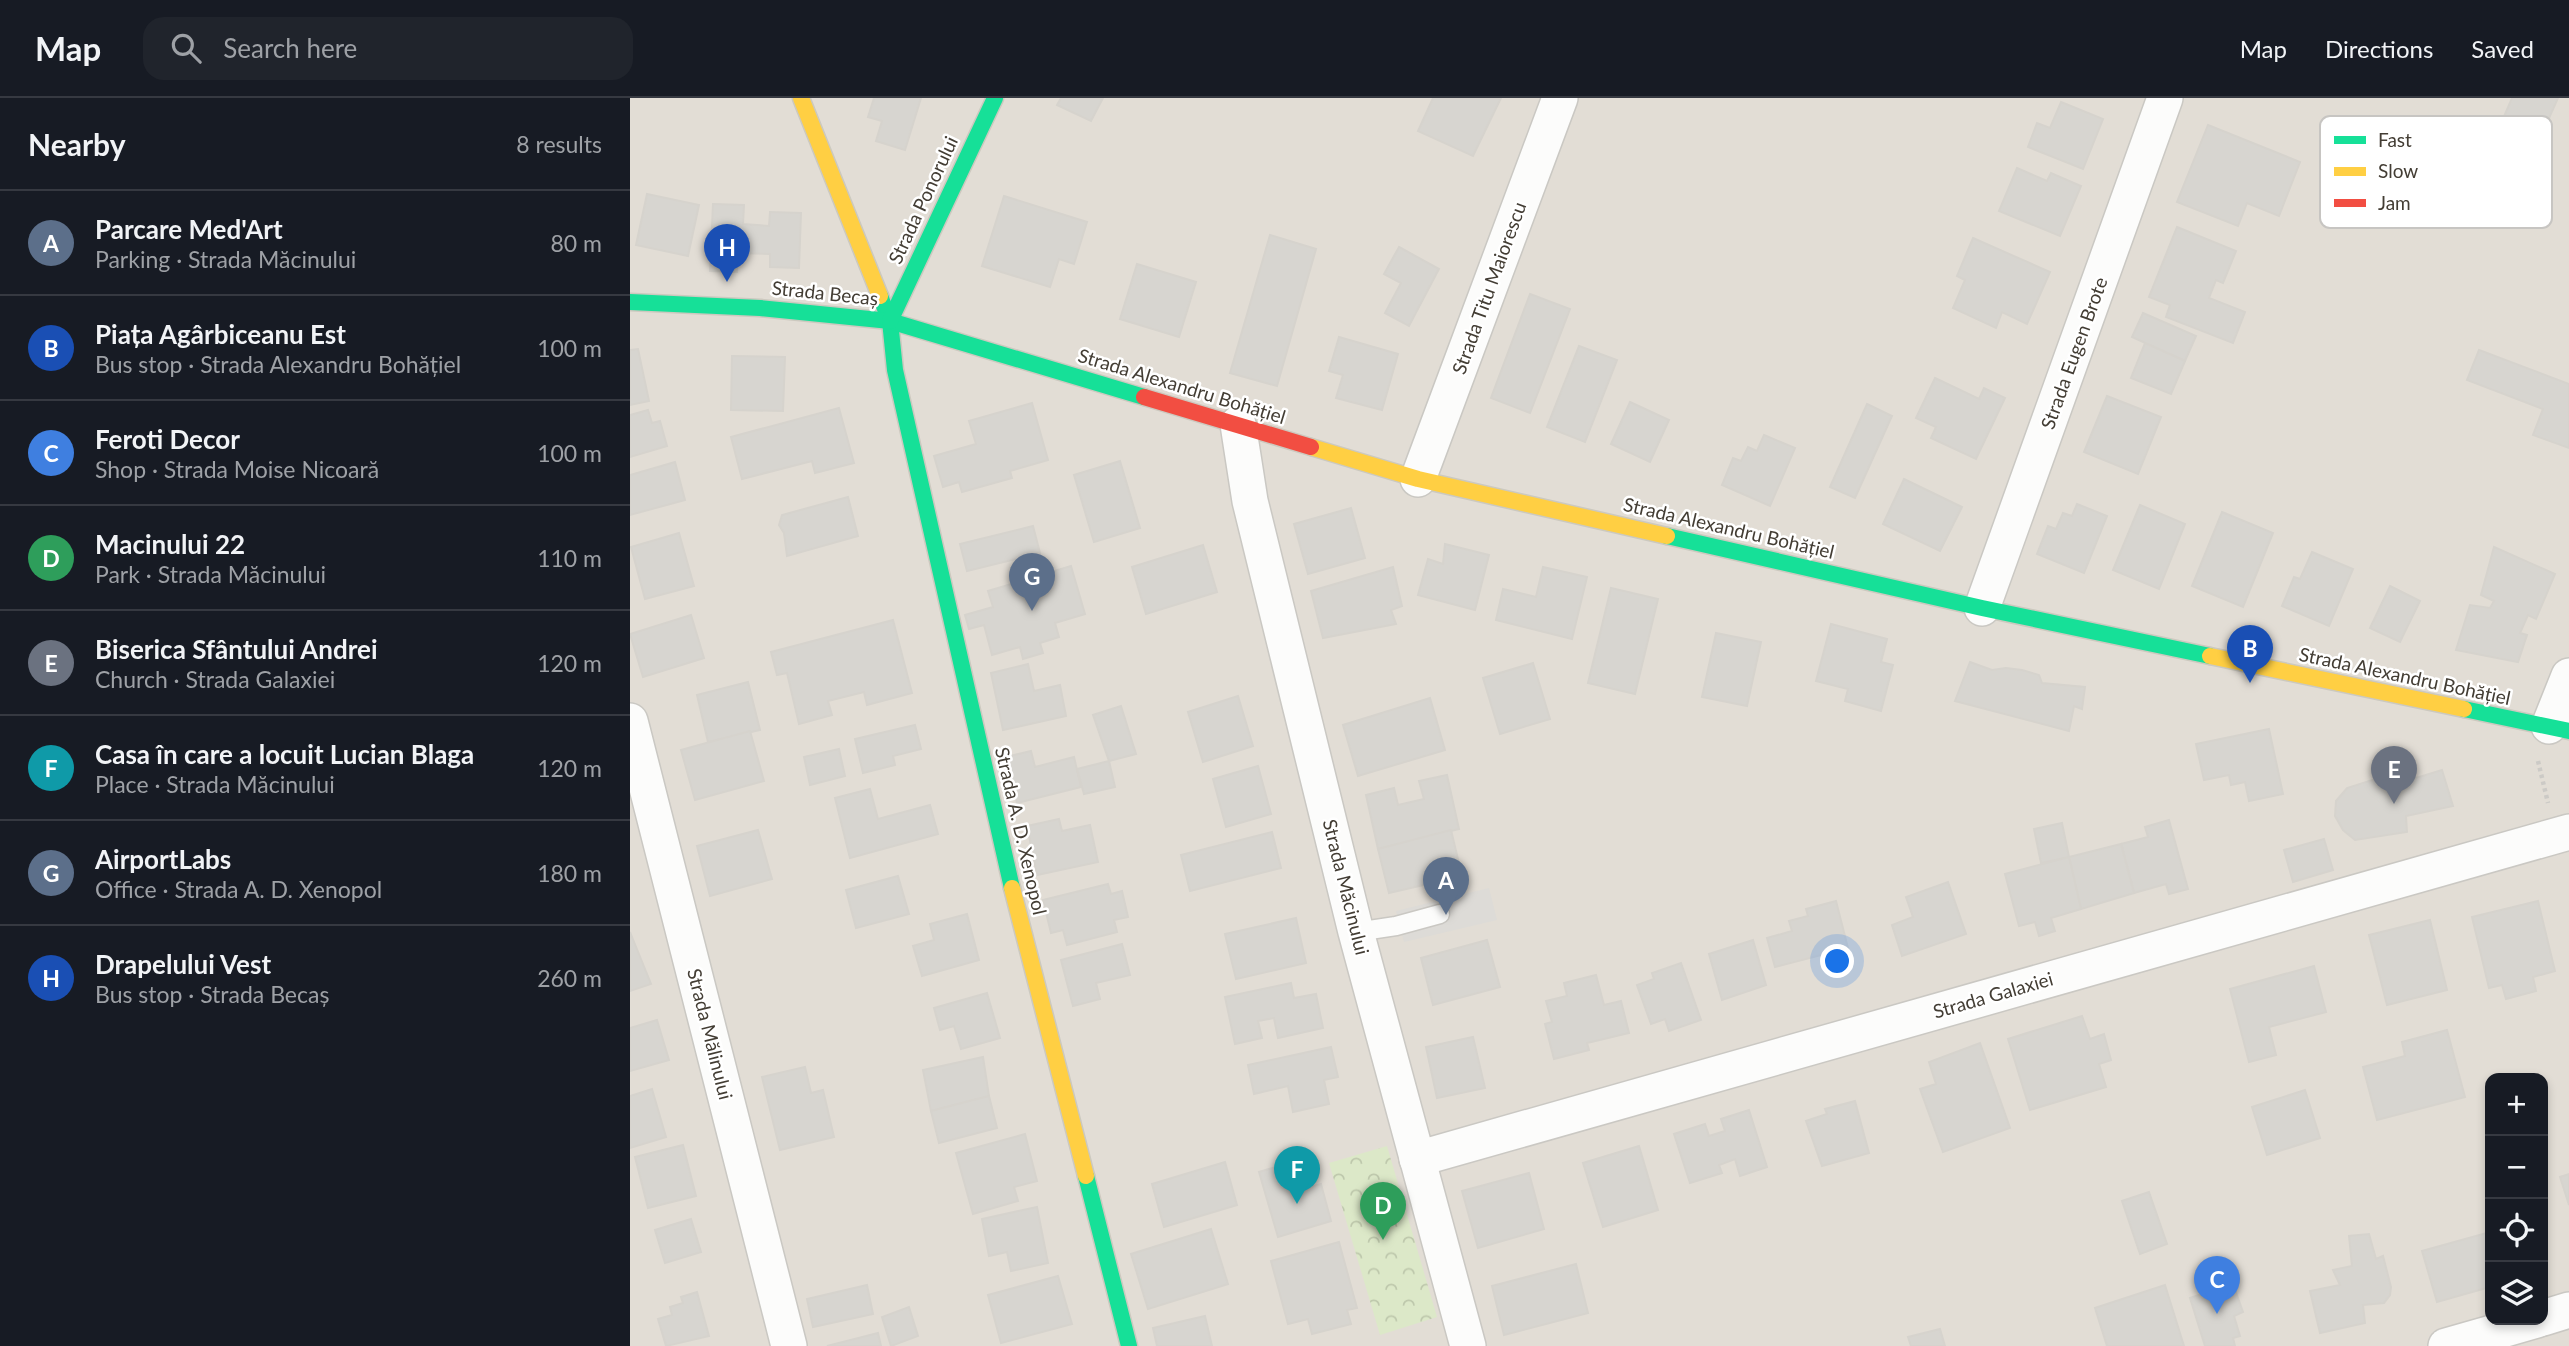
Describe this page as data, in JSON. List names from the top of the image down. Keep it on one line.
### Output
{"streets":{"main road":["Strada Ponorului","Strada Becaș","Strada Alexandru Bohățiel","Strada A. D. Xenopol"],"street":["Strada Titu Maiorescu","Strada Eugen Brote","Strada Măcinului","Strada Galaxiei","Strada Mălinului"]},"crossings":[["Strada Ponorului","Strada Becaș"],["Strada Ponorului","Strada Alexandru Bohățiel"],["Strada Ponorului","Strada A. D. Xenopol"],["Strada Titu Maiorescu","Strada Alexandru Bohățiel"],["Strada Becaș","Strada Alexandru Bohățiel"],["Strada Becaș","Strada A. D. Xenopol"],["Strada Eugen Brote","Strada Alexandru Bohățiel"],["Strada Alexandru Bohățiel","Strada A. D. Xenopol"],["Strada Alexandru Bohățiel","Strada Măcinului"],["Strada Măcinului","Strada Galaxiei"]],"legend":["Fast","Slow","Jam"],"page":{"header":"Map","search":"Search here","nav":["Map","Directions","Saved"],"heading":["Nearby","8 results"],"list":[{"mark":"A","name":"Parcare Med'Art","note":"Parking · Strada Măcinului","value":"80 m"},{"mark":"B","name":"Piața Agârbiceanu Est","note":"Bus stop · Strada Alexandru Bohățiel","value":"100 m"},{"mark":"C","name":"Feroti Decor","note":"Shop · Strada Moise Nicoară","value":"100 m"},{"mark":"D","name":"Macinului 22","note":"Park · Strada Măcinului","value":"110 m"},{"mark":"E","name":"Biserica Sfântului Andrei","note":"Church · Strada Galaxiei","value":"120 m"},{"mark":"F","name":"Casa în care a locuit Lucian Blaga","note":"Place · Strada Măcinului","value":"120 m"},{"mark":"G","name":"AirportLabs","note":"Office · Strada A. D. Xenopol","value":"180 m"},{"mark":"H","name":"Drapelului Vest","note":"Bus stop · Strada Becaș","value":"260 m"}],"pins":["H","G","B","E","A","F","D","C"],"map_buttons":["+","−"]}}
